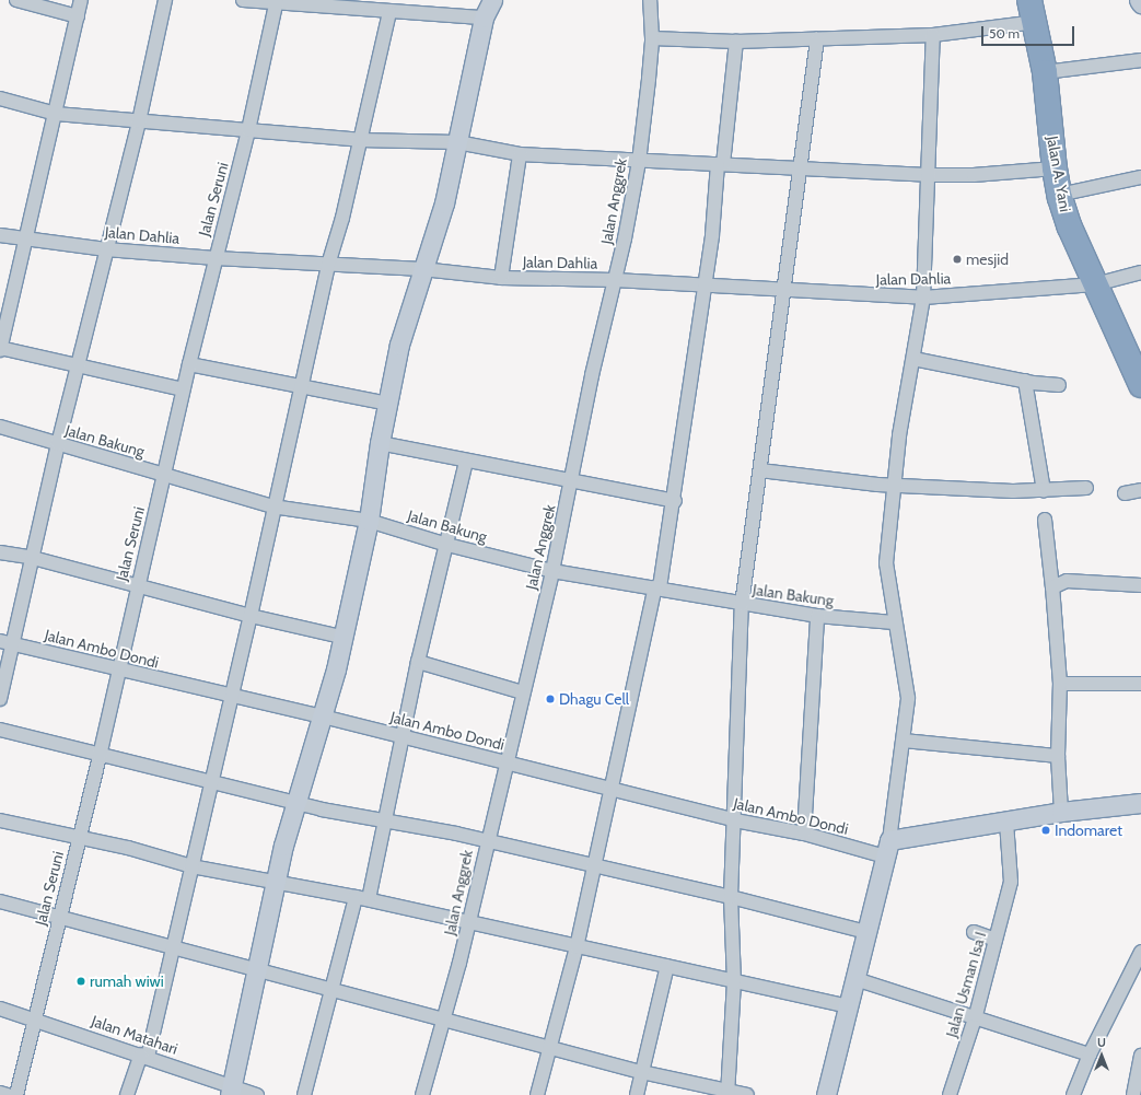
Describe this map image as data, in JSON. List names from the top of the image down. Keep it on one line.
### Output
{"streets":{"highway":["Jalan A. Yani"],"street":["Jalan Seruni","Jalan Anggrek","Jalan Dahlia","Jalan Bakung","Jalan Ambo Dondi","Jalan Usman Isa I","Jalan Matahari"]},"crossings":[["Jalan A. Yani","Jalan Dahlia"],["Jalan Seruni","Jalan Dahlia"],["Jalan Seruni","Jalan Bakung"],["Jalan Seruni","Jalan Ambo Dondi"],["Jalan Seruni","Jalan Matahari"],["Jalan Anggrek","Jalan Dahlia"],["Jalan Anggrek","Jalan Bakung"],["Jalan Anggrek","Jalan Ambo Dondi"]],"places":["mesjid","Dhagu Cell","Indomaret","rumah wiwi"],"scale_bar":"50 m","north":"top"}
